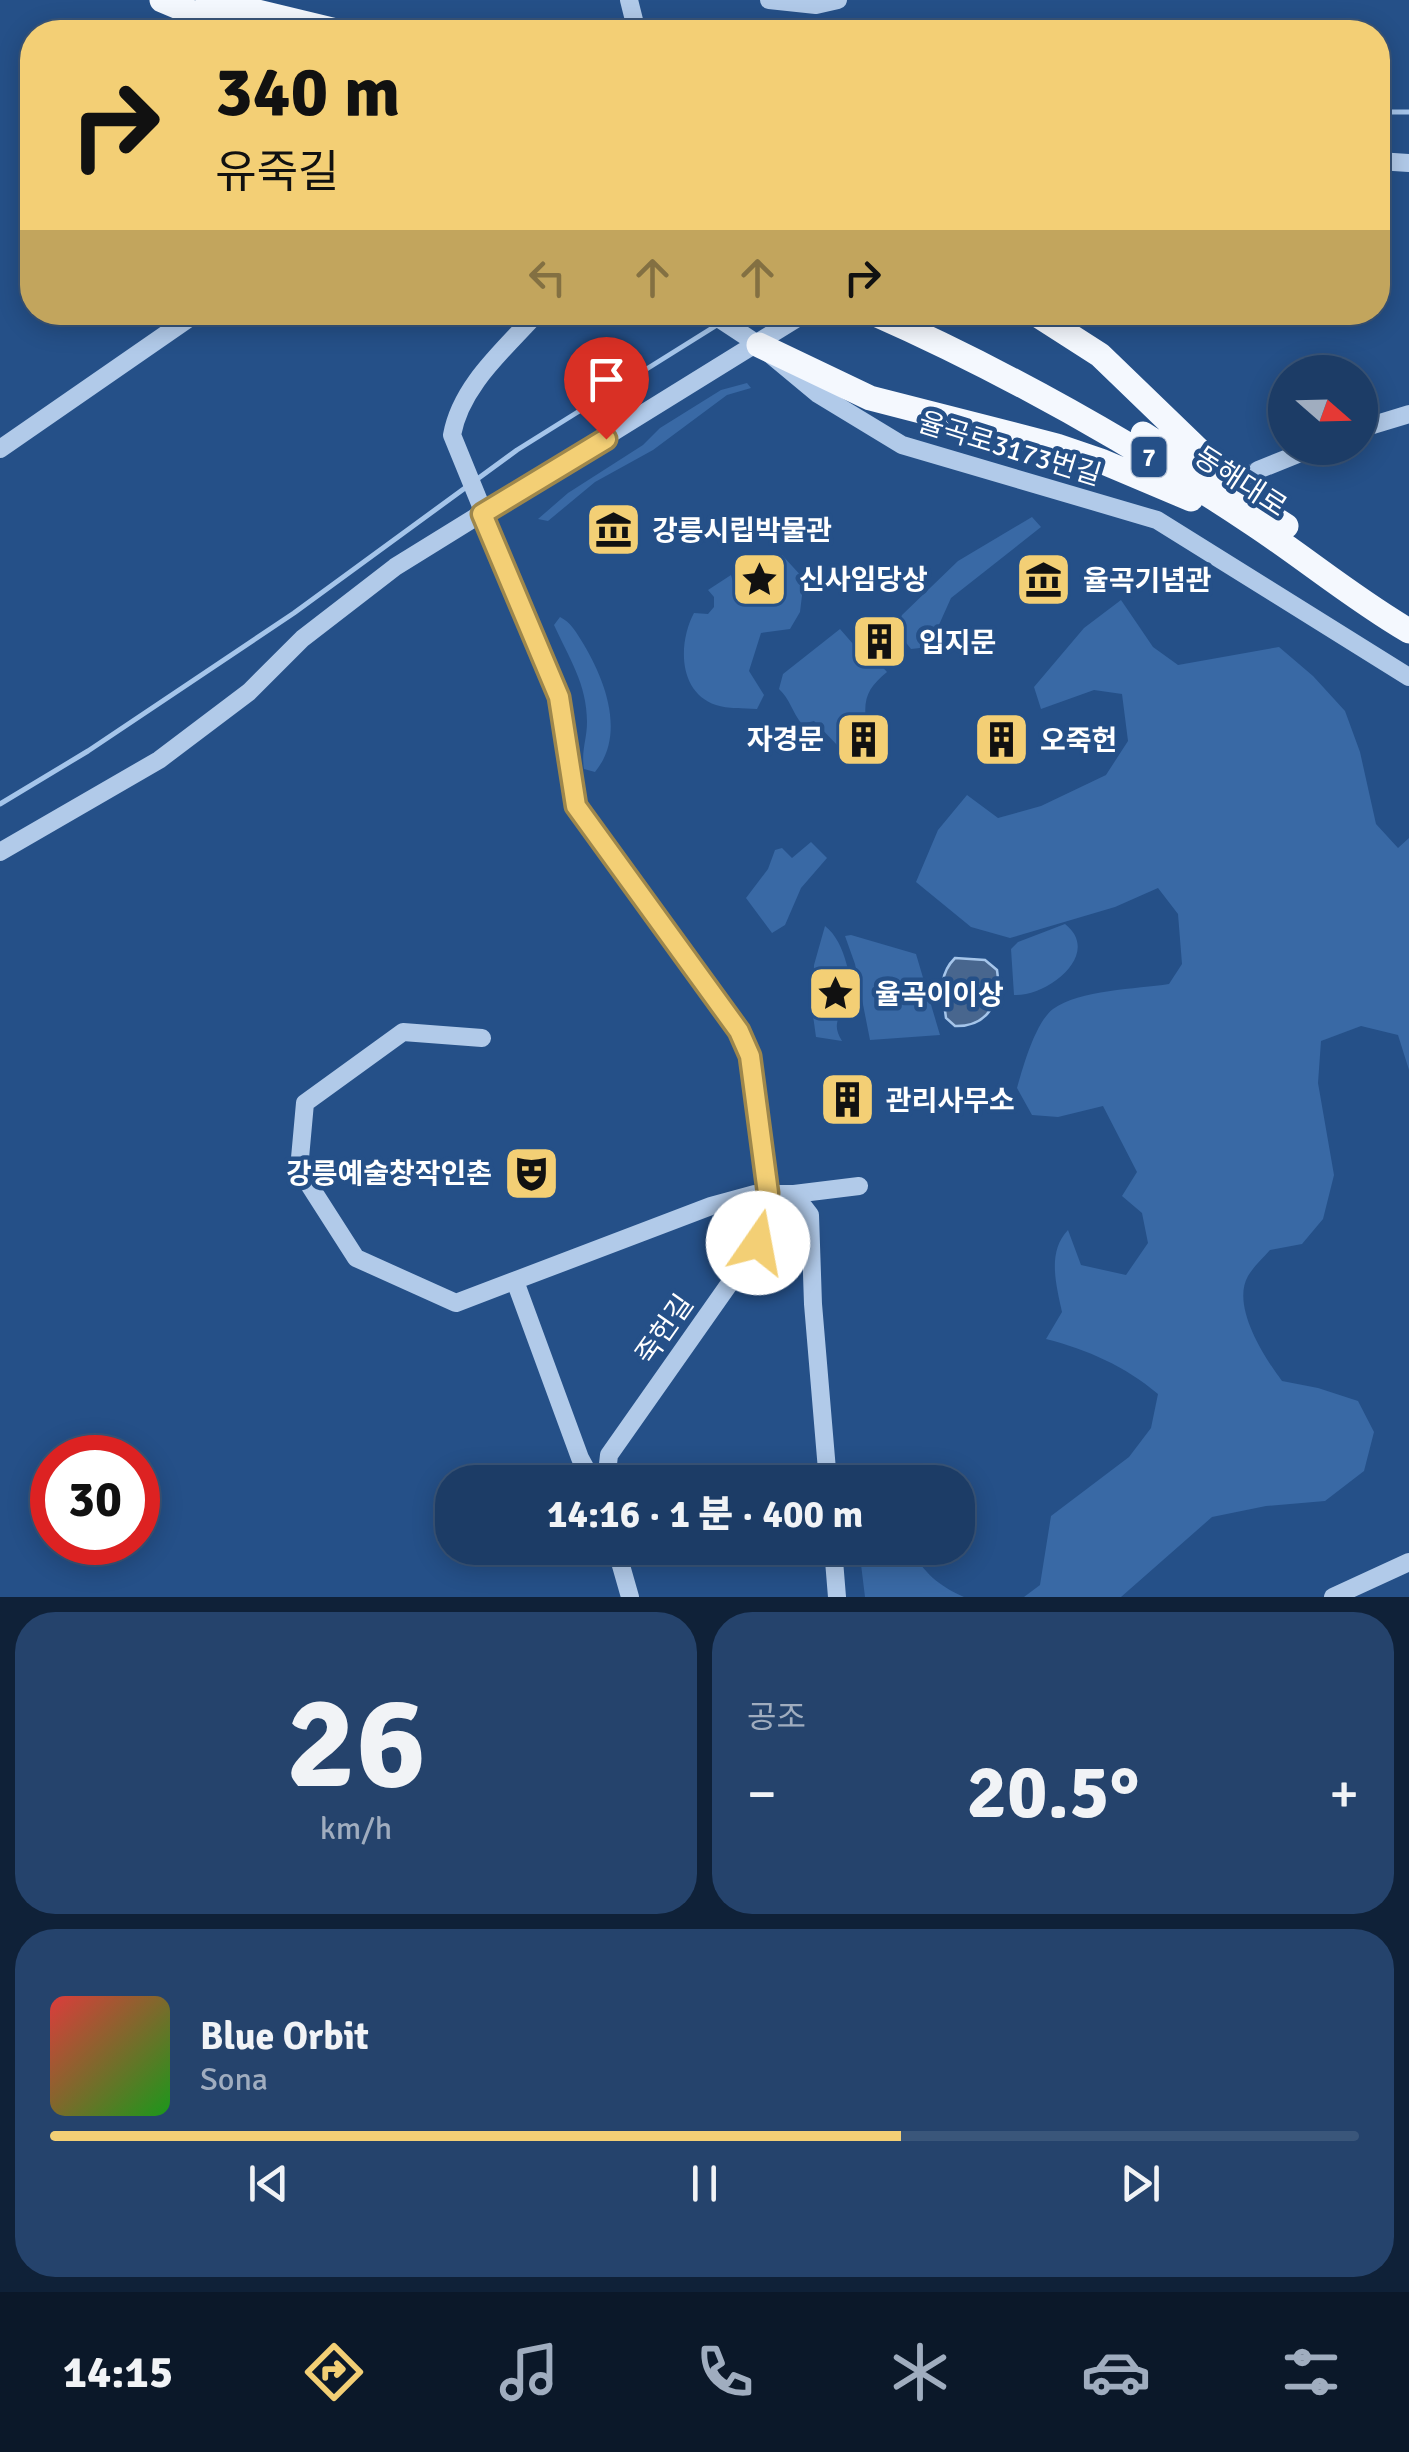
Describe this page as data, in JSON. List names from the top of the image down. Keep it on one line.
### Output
{"streets":{"main road":["7","동해대로"],"street":["율곡로3173번길","죽헌길"]},"places":{"museum":["강릉시립박물관","율곡기념관"],"place":["신사임당상","율곡이이상"],"building":["입지문","자경문","오죽헌","관리사무소"],"theatre":["강릉예술창작인촌"]},"north":"right","page":{"turn":["340 m","유죽길"],"limit":"30","trip":"14:16 · 1 분 · 400 m","tile":[["26","km/h"],"공조"],"heat":["−","20.5°","+"],"song":["Blue Orbit","Sona"],"tabs":"14:15"}}
